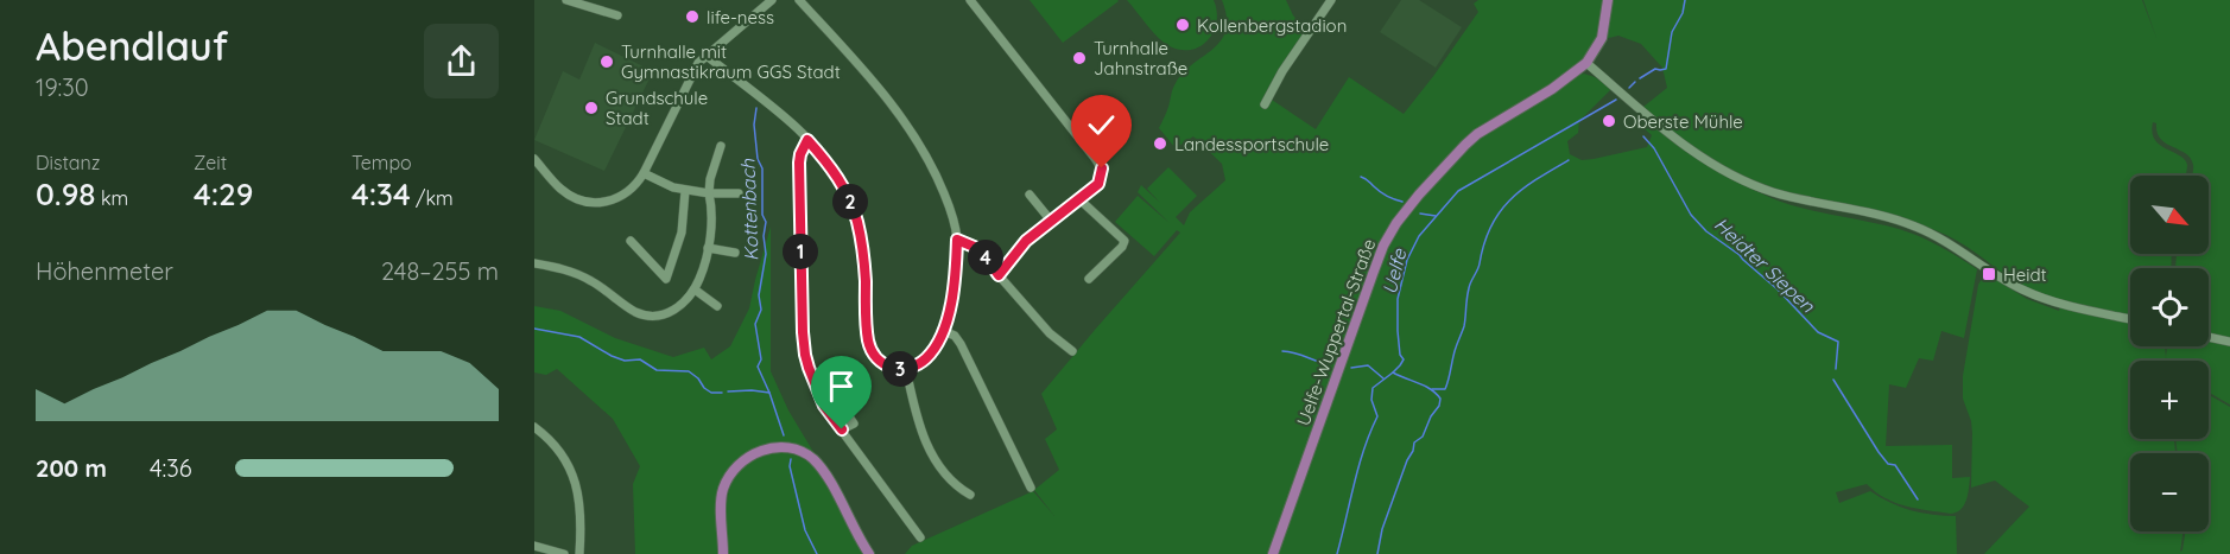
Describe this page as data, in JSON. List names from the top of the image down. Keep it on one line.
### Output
{"streets":{"main road":["Uelfe-Wuppertal-Straße"]},"water":["Kottenbach","Heidter Siepen","Uelfe"],"places":{"other":["life-ness","Kollenbergstadion","Turnhalle Jahnstraße","Turnhalle mit Gymnastikraum GGS Stadt","Grundschule Stadt","Oberste Mühle","Landessportschule"],"transit":["Heidt"]},"north":"bottom right","page":{"heading":["Abendlauf","19:30"],"stats":[["Distanz","0.98 km"],["Zeit","4:29"],["Tempo","4:34 /km"]],"map_buttons":["+","−"],"pins":["2","1","4","3"],"chart":["Höhenmeter","248–255 m"],"list":[{"name":"200 m","note":"4:36"}]}}
